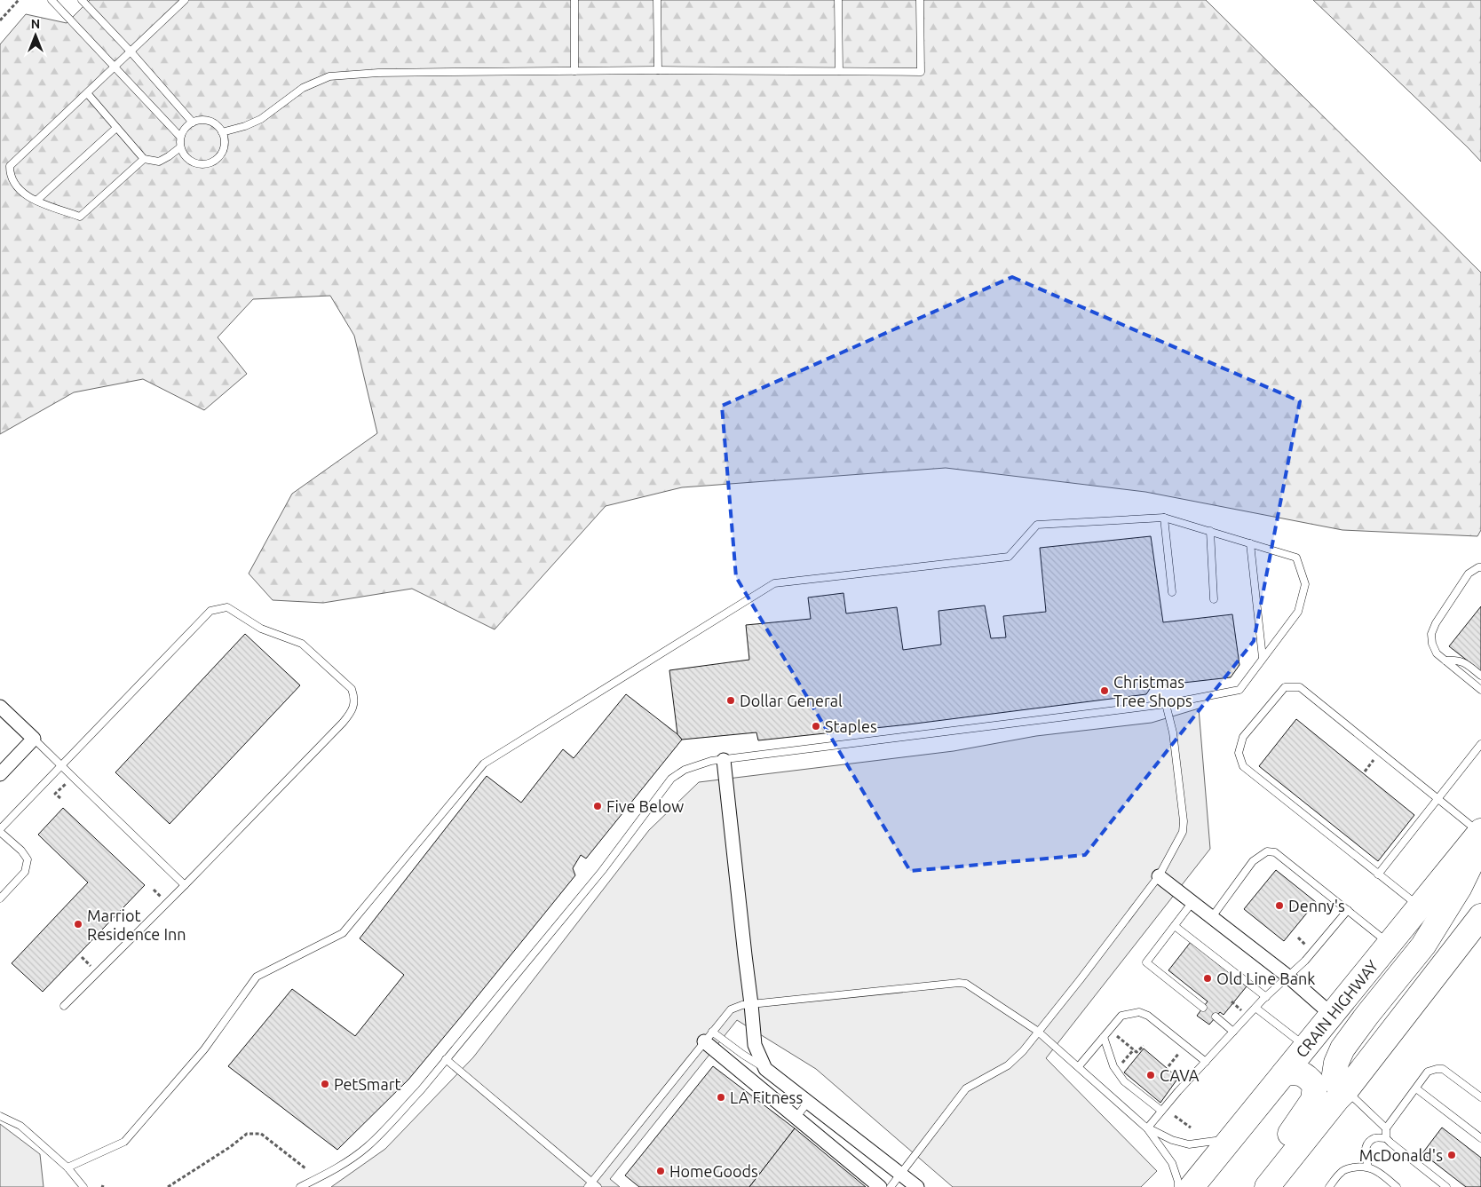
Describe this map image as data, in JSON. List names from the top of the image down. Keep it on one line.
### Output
{"streets":{"highway":["CRAIN HIGHWAY"]},"places":["Christmas Tree Shops","Dollar General","Staples","Five Below","Denny's","Marriot Residence Inn","Old Line Bank","CAVA","PetSmart","LA Fitness","McDonald's","HomeGoods"],"north":"top"}
